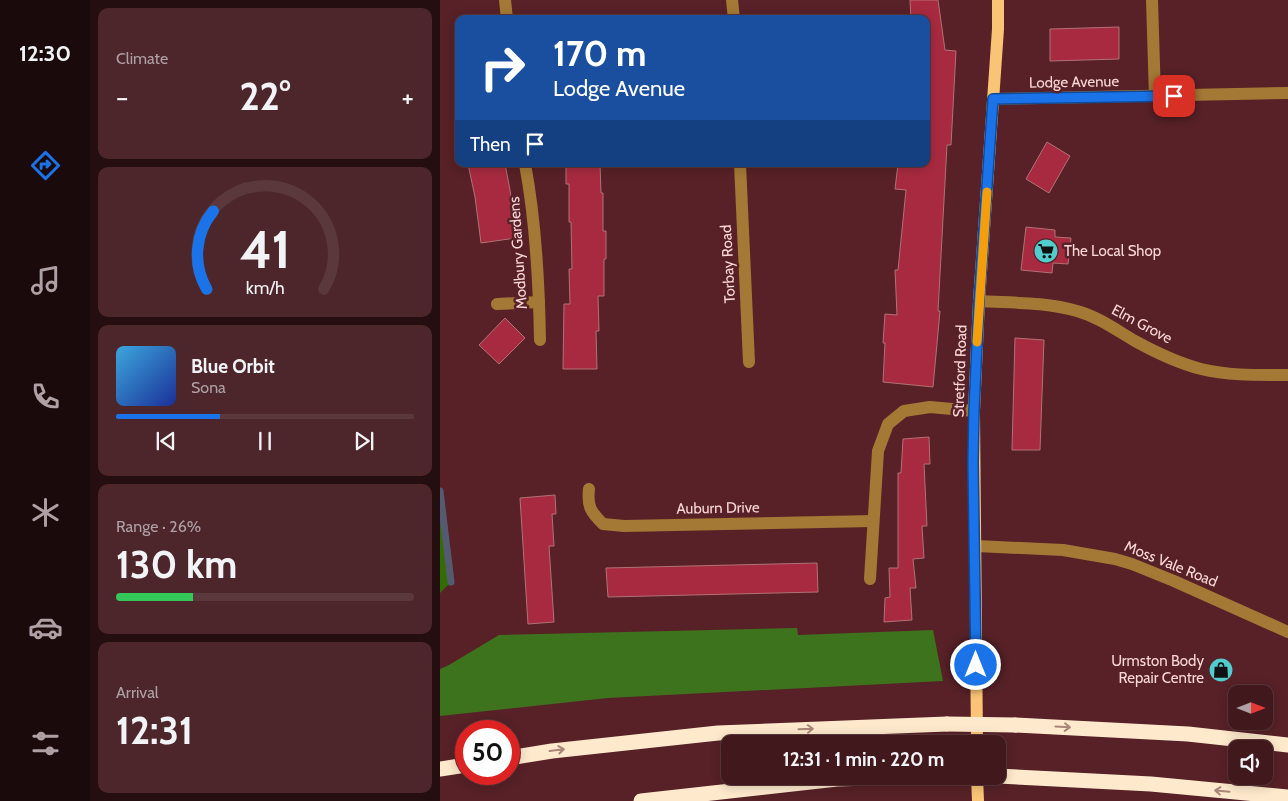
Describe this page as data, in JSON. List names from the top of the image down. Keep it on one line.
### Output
{"streets":{"main road":["Stretford Road"],"street":["Lodge Avenue","Modbury Gardens","Torbay Road","Elm Grove","Auburn Drive","Moss Vale Road"]},"crossings":[["Lodge Avenue","Stretford Road"],["Elm Grove","Stretford Road"],["Stretford Road","Moss Vale Road"]],"places":{"supermarket":["The Local Shop"],"shop":["Urmston Body Repair Centre"]},"north":"right","page":{"tabs":"12:30","tile":["Climate",["Range · 26%","130 km"],["Arrival","12:31"]],"turn":["170 m","Lodge Avenue"],"heat":["−","22°","+"],"then":"Then","song":["Blue Orbit","Sona"],"limit":"50","trip":"12:31 · 1 min · 220 m","gauge":["41","km/h"]}}
